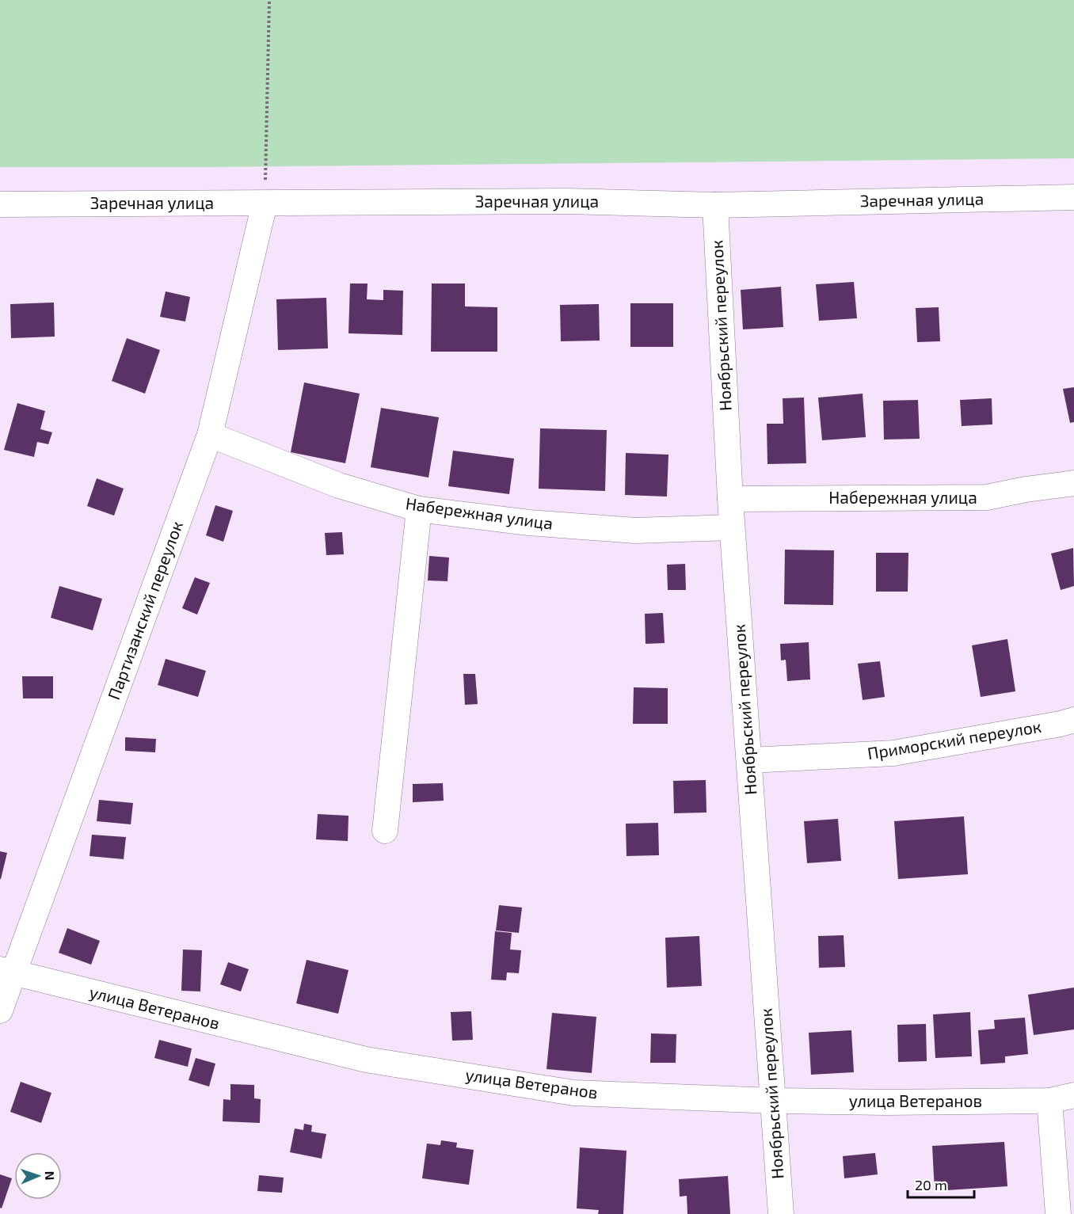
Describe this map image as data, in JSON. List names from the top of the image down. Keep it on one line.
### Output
{"streets":{"street":["Заречная улица","Ноябрьский переулок","Набережная улица","Партизанский переулок","Приморский переулок","улица Ветеранов"]},"crossings":[["Заречная улица","Ноябрьский переулок"],["Заречная улица","Партизанский переулок"],["Ноябрьский переулок","Набережная улица"],["Ноябрьский переулок","Приморский переулок"],["Ноябрьский переулок","улица Ветеранов"],["Набережная улица","Партизанский переулок"],["Партизанский переулок","улица Ветеранов"]],"scale_bar":"20 m","north":"right"}
